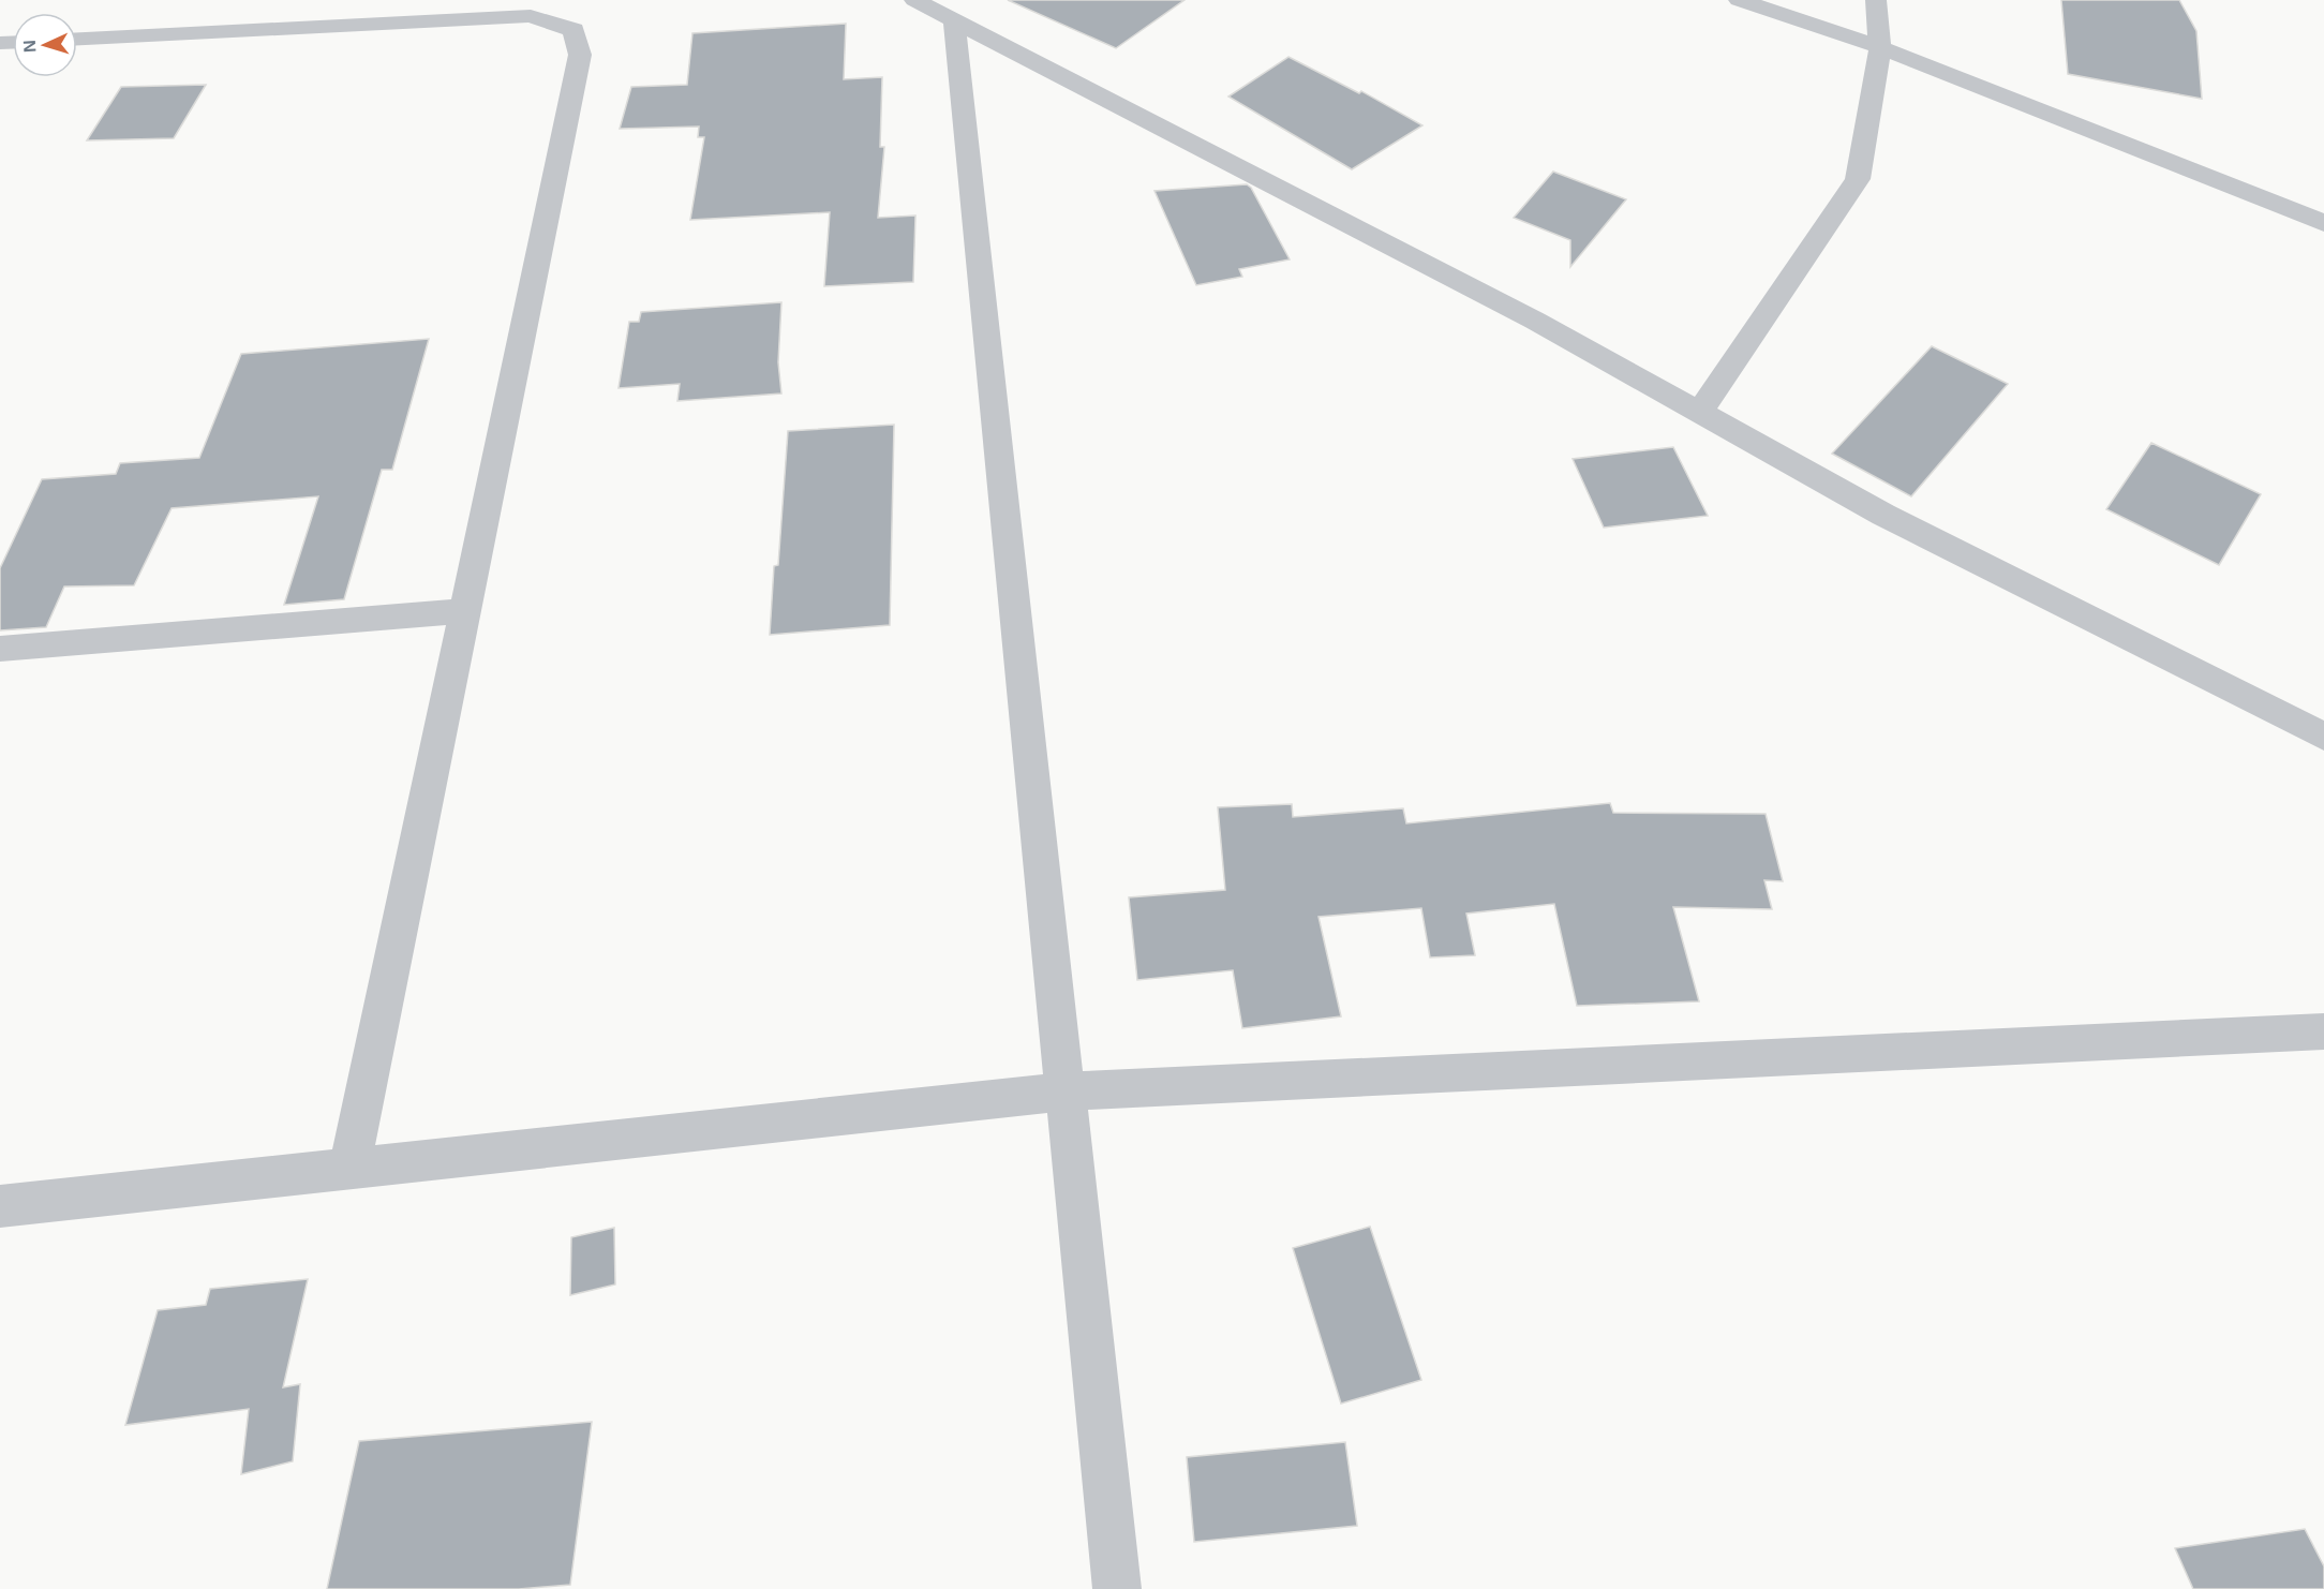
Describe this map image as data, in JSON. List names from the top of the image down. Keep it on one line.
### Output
{"north":"left"}
